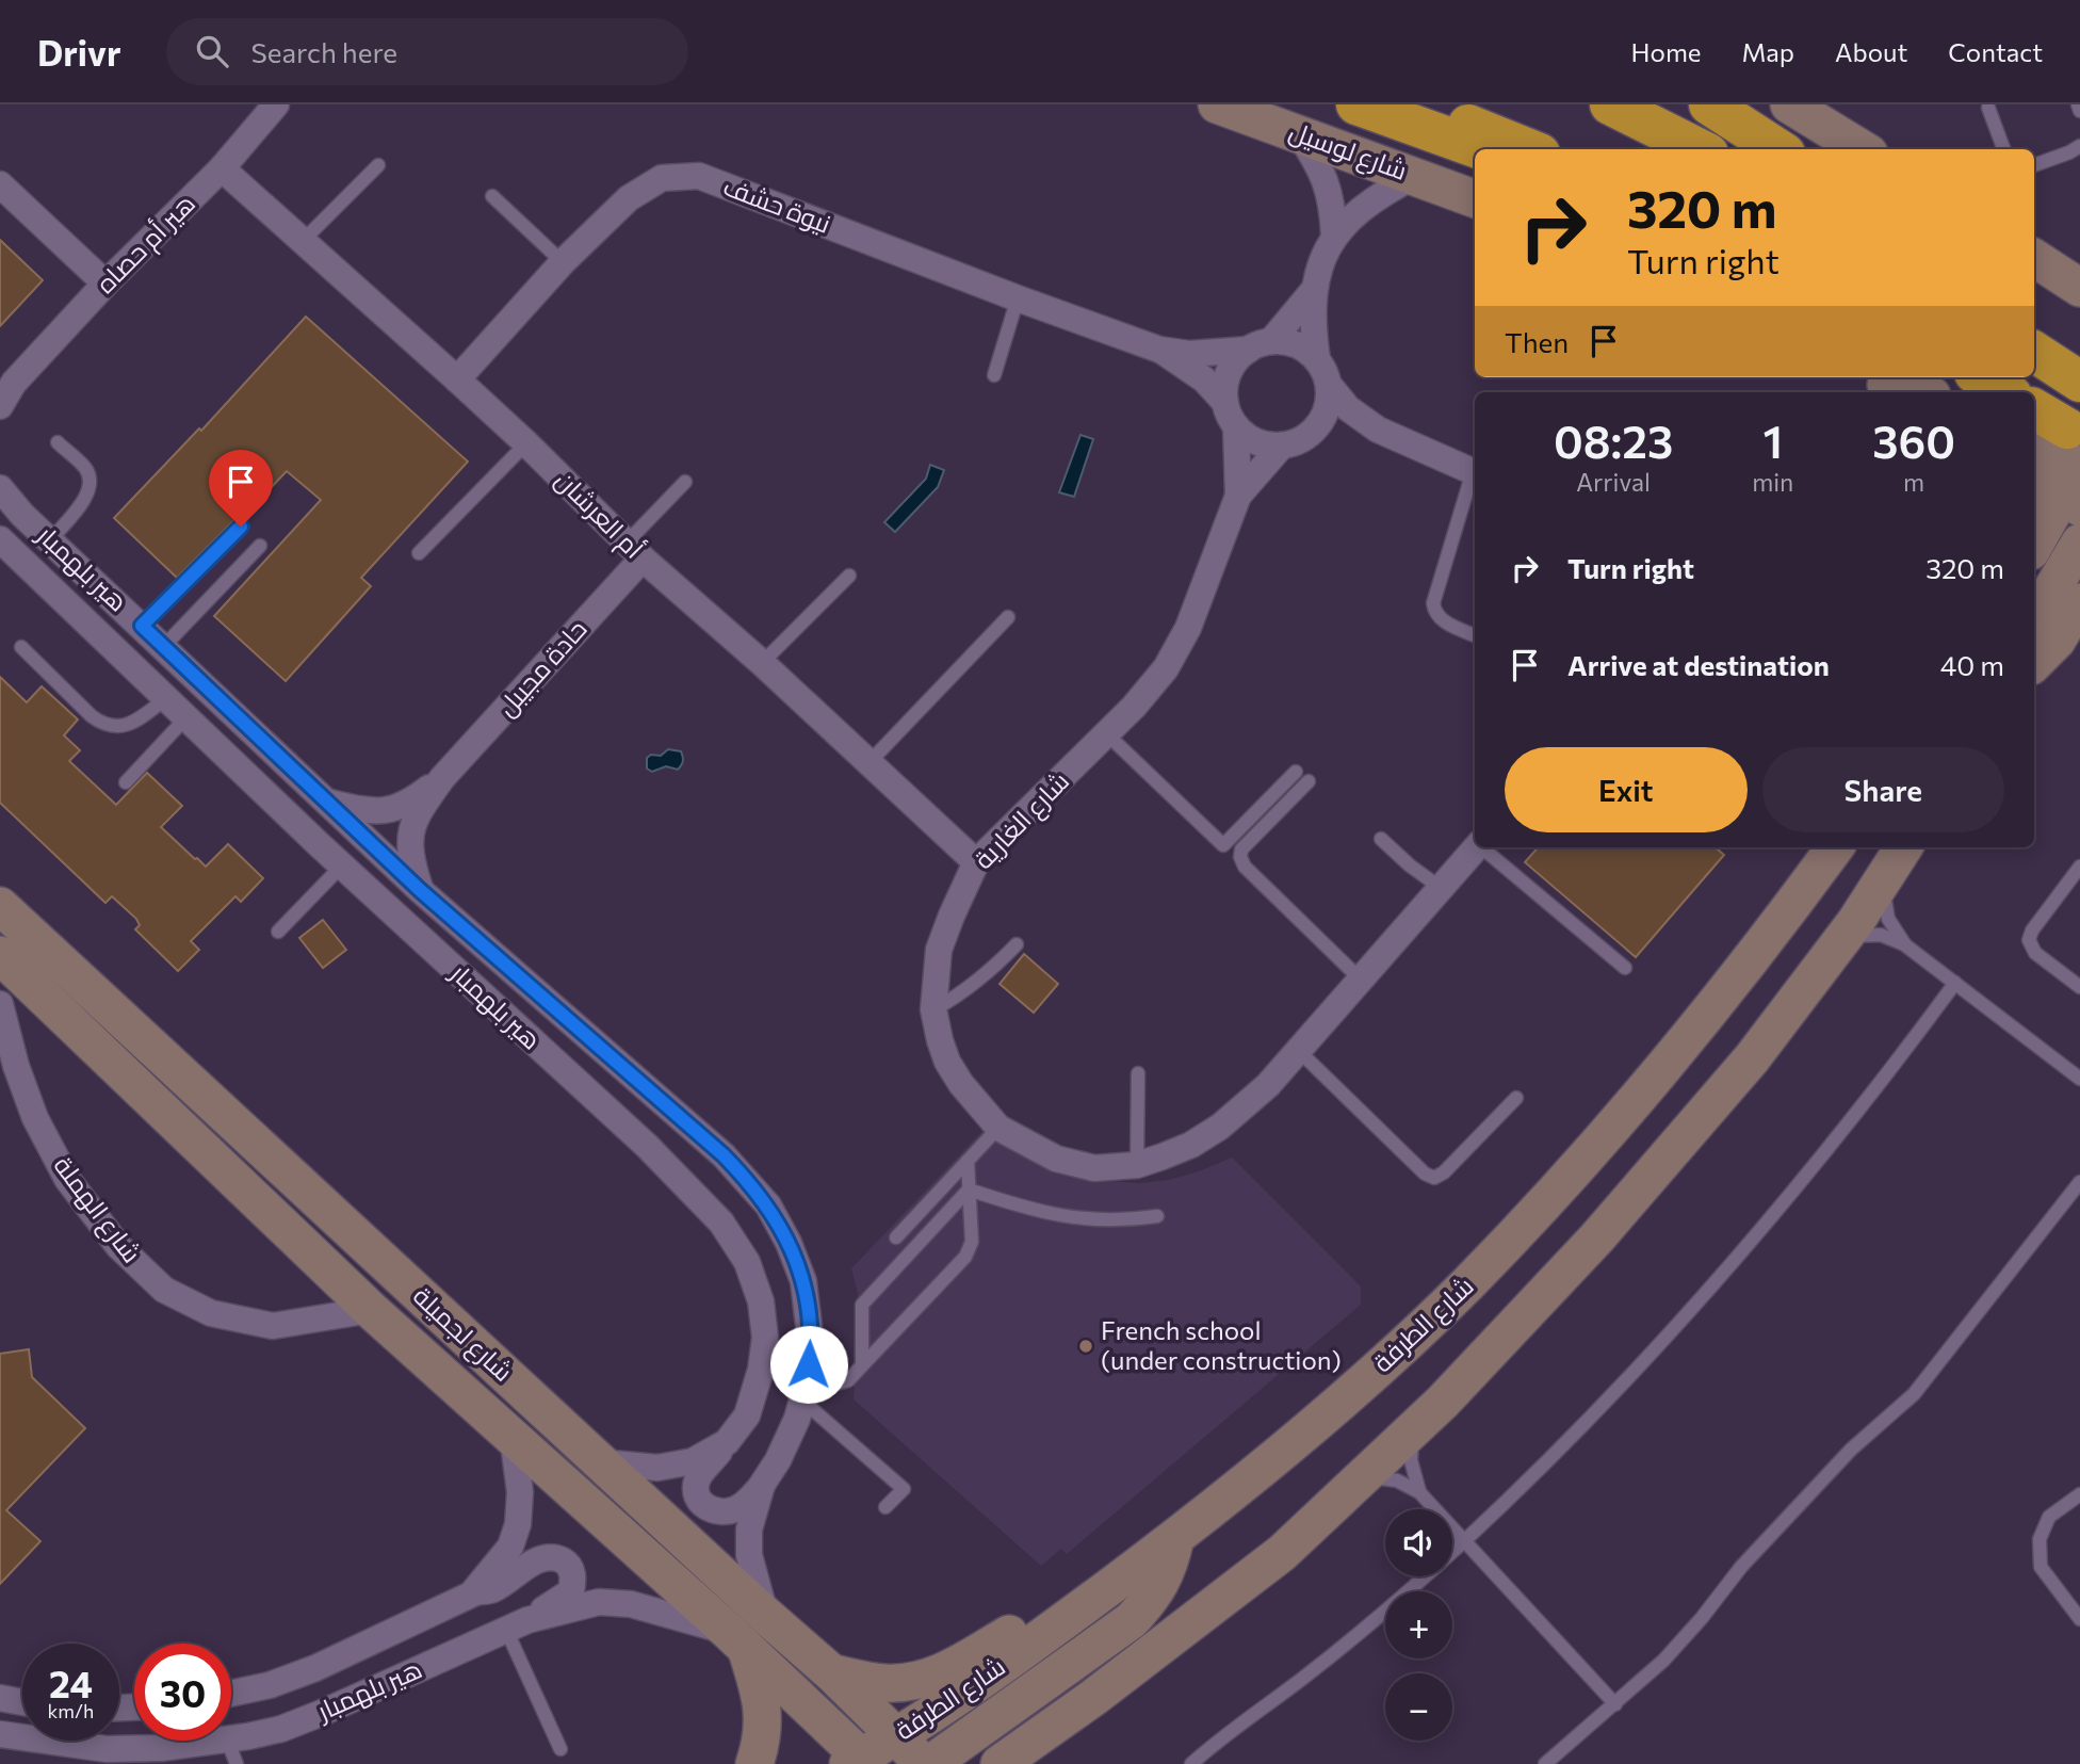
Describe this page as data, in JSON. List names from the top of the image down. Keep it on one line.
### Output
{"streets":{"main road":["شارع لوسيل","شارع الطرفة","شارع لجميلة"],"street":["نيوة حشف","هير أم حصاه","أم العرشان","هير بلهمبار","حادة مجيبل","شارع الغارية","شارع الهملة"]},"crossings":[["نيوة حشف","أم العرشان"],["نيوة حشف","شارع الغارية"],["هير أم حصاه","أم العرشان"],["أم العرشان","حادة مجيبل"],["أم العرشان","شارع الغارية"],["هير بلهمبار","حادة مجيبل"],["هير بلهمبار","شارع لجميلة"],["شارع الهملة","شارع لجميلة"],["شارع الطرفة","شارع لجميلة"]],"places":["French school (under construction)"],"page":{"header":"Drivr","search":"Search here","nav":["Home","Map","About","Contact"],"turn":["320 m","Turn right"],"then":"Then","eta":["08:23","Arrival","1","min","360","m"],"list":[{"name":"Turn right","value":"320 m"},{"name":"Arrive at destination","value":"40 m"}],"buttons":["Exit","Share"],"map_buttons":["+","−"],"speed":"24 km/h","limit":"30"}}
